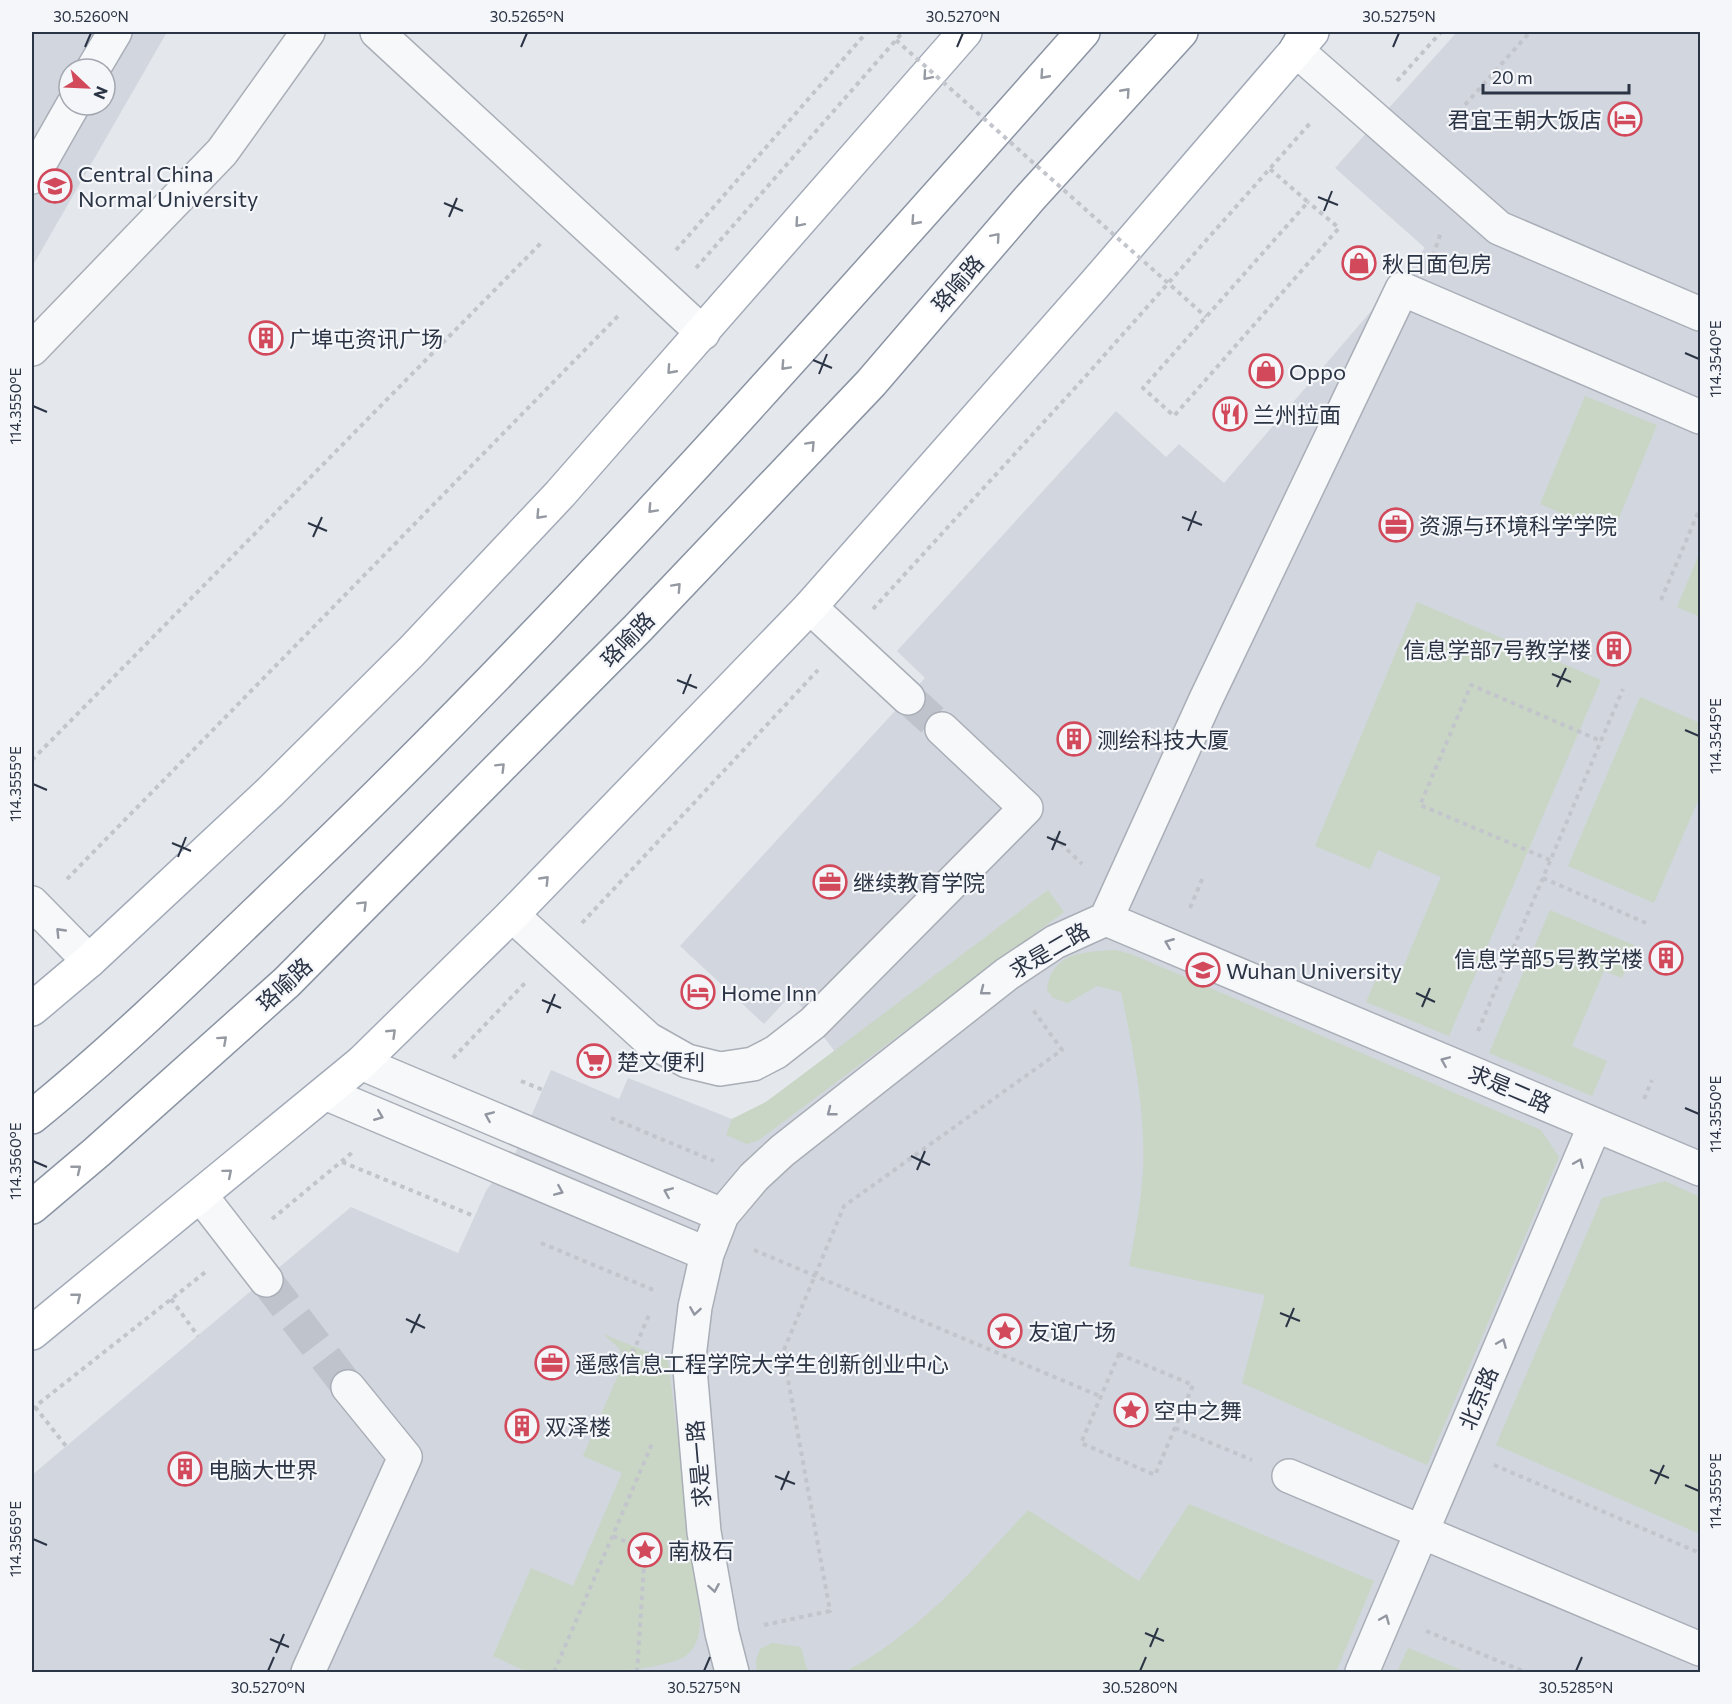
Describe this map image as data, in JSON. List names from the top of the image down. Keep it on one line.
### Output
{"streets":{"main road":["珞喻路"],"street":["求是二路","北京路","求是一路"]},"crossings":[["求是二路","北京路"],["求是二路","求是一路"]],"one_way":["求是二路","北京路","求是一路"],"places":{"hotel":["君宜王朝大饭店","Home Inn"],"school or university":["Central China Normal University","Wuhan University"],"shop":["秋日面包房","Oppo"],"building":["广埠屯资讯广场","信息学部7号教学楼","测绘科技大厦","信息学部5号教学楼","双泽楼","电脑大世界"],"restaurant":["兰州拉面"],"office":["资源与环境科学学院","继续教育学院","遥感信息工程学院大学生创新创业中心"],"supermarket":["楚文便利"],"place":["友谊广场","空中之舞","南极石"]},"scale_bar":"20 m","north":"bottom right","coordinates":["30.5260°N","30.5265°N","30.5270°N","30.5275°N","114.3540°E","114.3550°E","114.3545°E","114.3555°E","114.3560°E","114.3565°E","30.5280°N","30.5285°N"]}
